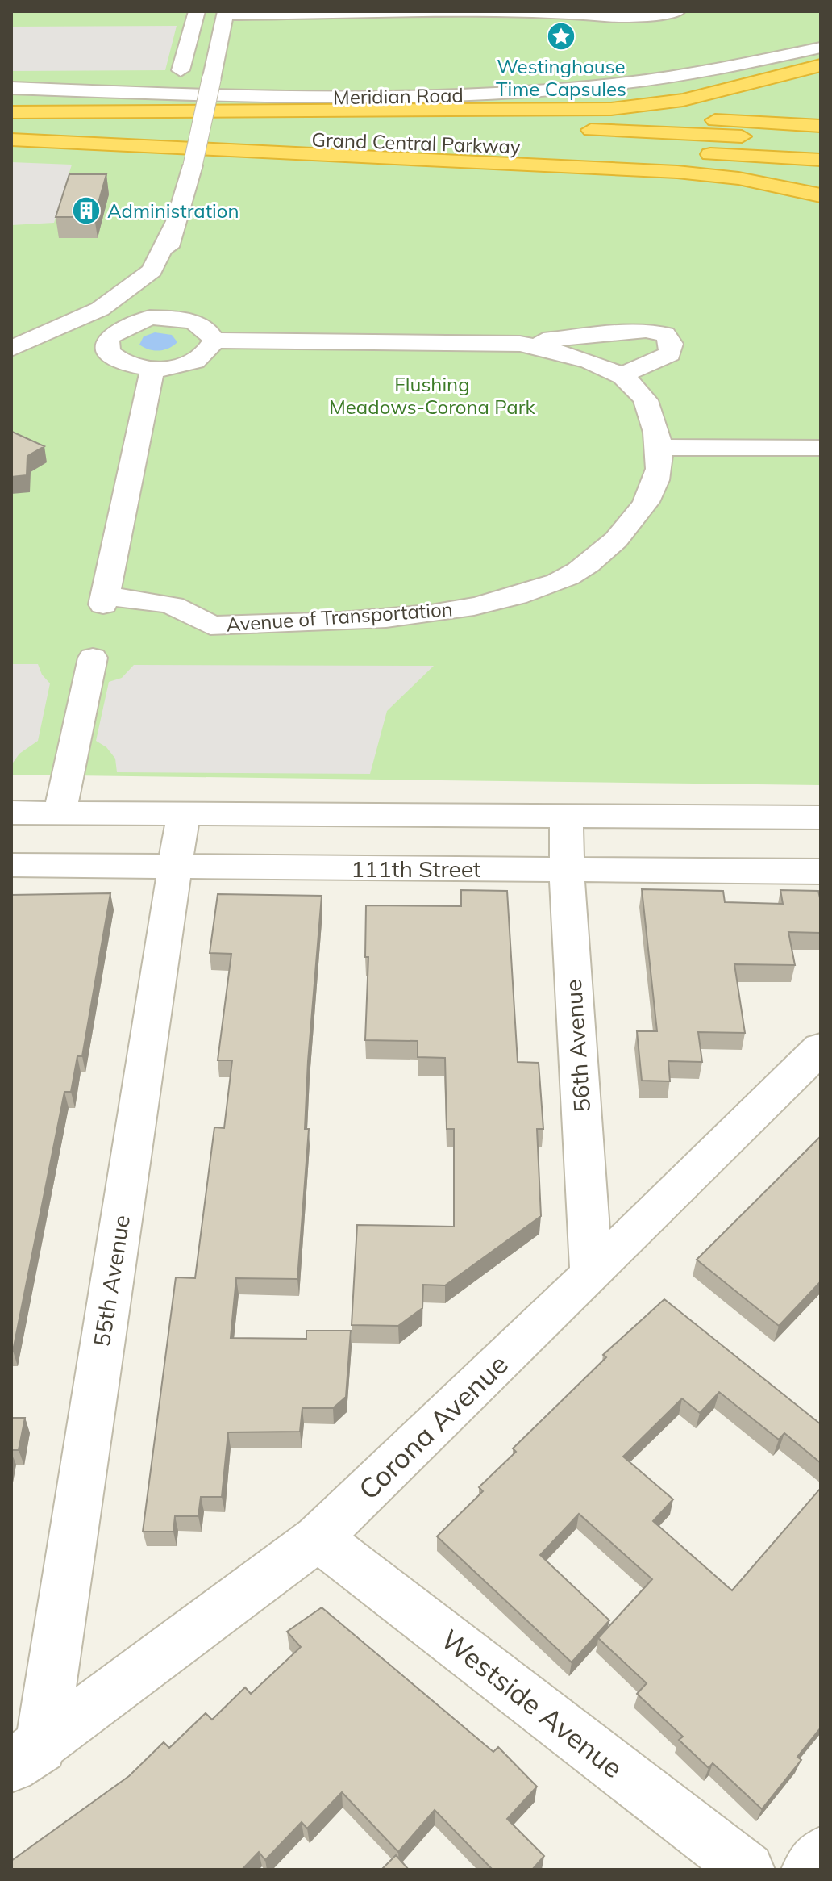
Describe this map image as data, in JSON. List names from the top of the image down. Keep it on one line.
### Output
{"streets":{"highway":["Grand Central Parkway"],"street":["Meridian Road","Avenue of Transportation","111th Street","56th Avenue","55th Avenue","Corona Avenue","Westside Avenue"]},"crossings":[["111th Street","56th Avenue"],["111th Street","55th Avenue"],["56th Avenue","Corona Avenue"],["55th Avenue","Corona Avenue"],["Corona Avenue","Westside Avenue"]],"parks":["Flushing Meadows-Corona Park"],"places":{"place":["Westinghouse Time Capsules"],"building":["Administration"]}}
